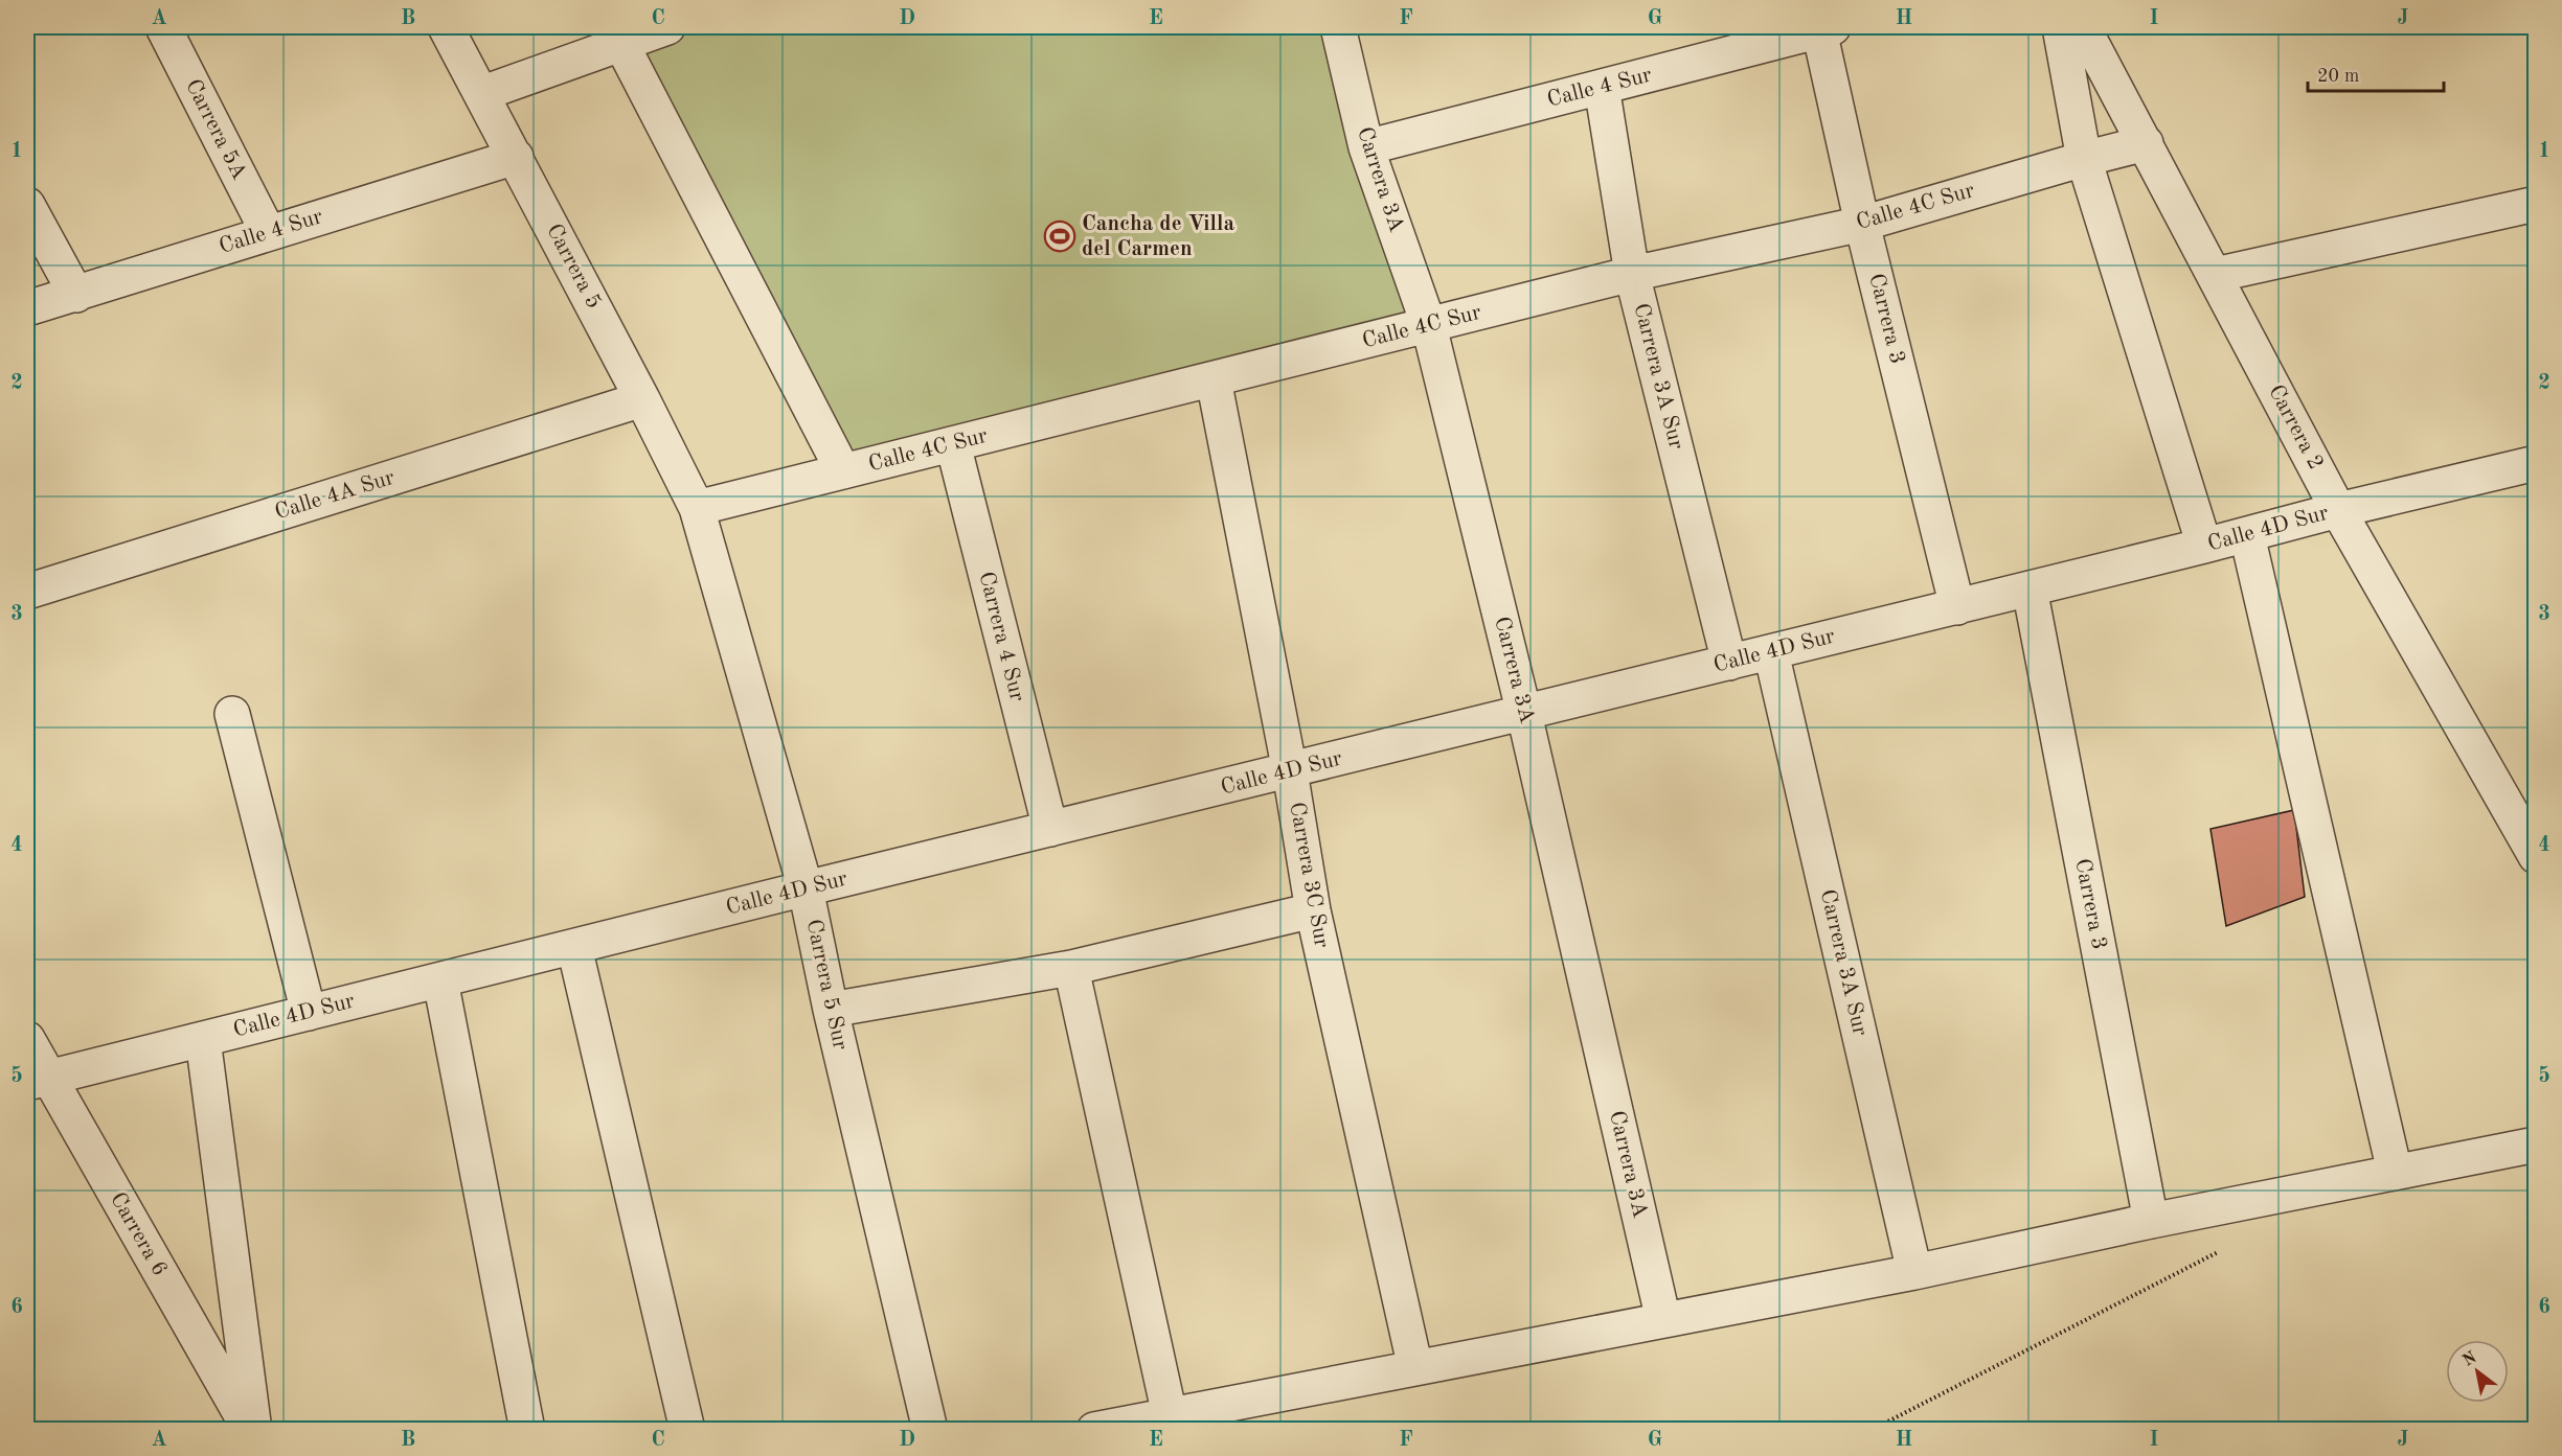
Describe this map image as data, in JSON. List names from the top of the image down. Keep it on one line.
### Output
{"streets":{"street":["Calle 4 Sur","Carrera 5A","Carrera 3A","Calle 4C Sur","Carrera 5","Carrera 3","Carrera 3A Sur","Carrera 2","Calle 4A Sur","Calle 4D Sur","Carrera 4 Sur","Carrera 3C Sur","Carrera 5 Sur","Carrera 6"]},"crossings":[["Calle 4 Sur","Carrera 5A"],["Calle 4 Sur","Carrera 3A"],["Calle 4 Sur","Carrera 5"],["Calle 4 Sur","Carrera 3"],["Calle 4 Sur","Carrera 3A Sur"],["Carrera 3A","Calle 4C Sur"],["Carrera 3A","Calle 4D Sur"],["Calle 4C Sur","Carrera 5"],["Calle 4C Sur","Carrera 3"],["Calle 4C Sur","Carrera 3A Sur"],["Calle 4C Sur","Carrera 2"],["Calle 4C Sur","Carrera 4 Sur"],["Calle 4C Sur","Carrera 3C Sur"],["Calle 4C Sur","Carrera 5 Sur"],["Carrera 5","Calle 4A Sur"],["Carrera 5","Carrera 5 Sur"],["Carrera 3","Calle 4D Sur"],["Carrera 3A Sur","Calle 4D Sur"],["Carrera 2","Calle 4D Sur"],["Calle 4D Sur","Carrera 4 Sur"],["Calle 4D Sur","Carrera 3C Sur"],["Calle 4D Sur","Carrera 5 Sur"],["Calle 4D Sur","Carrera 6"]],"places":{"sports":["Cancha de Villa del Carmen"]},"scale_bar":"20 m","north":"top left","grid":{"columns":["A","B","C","D","E","F","G","H","I","J"],"rows":["1","2","3","4","5","6"]}}
